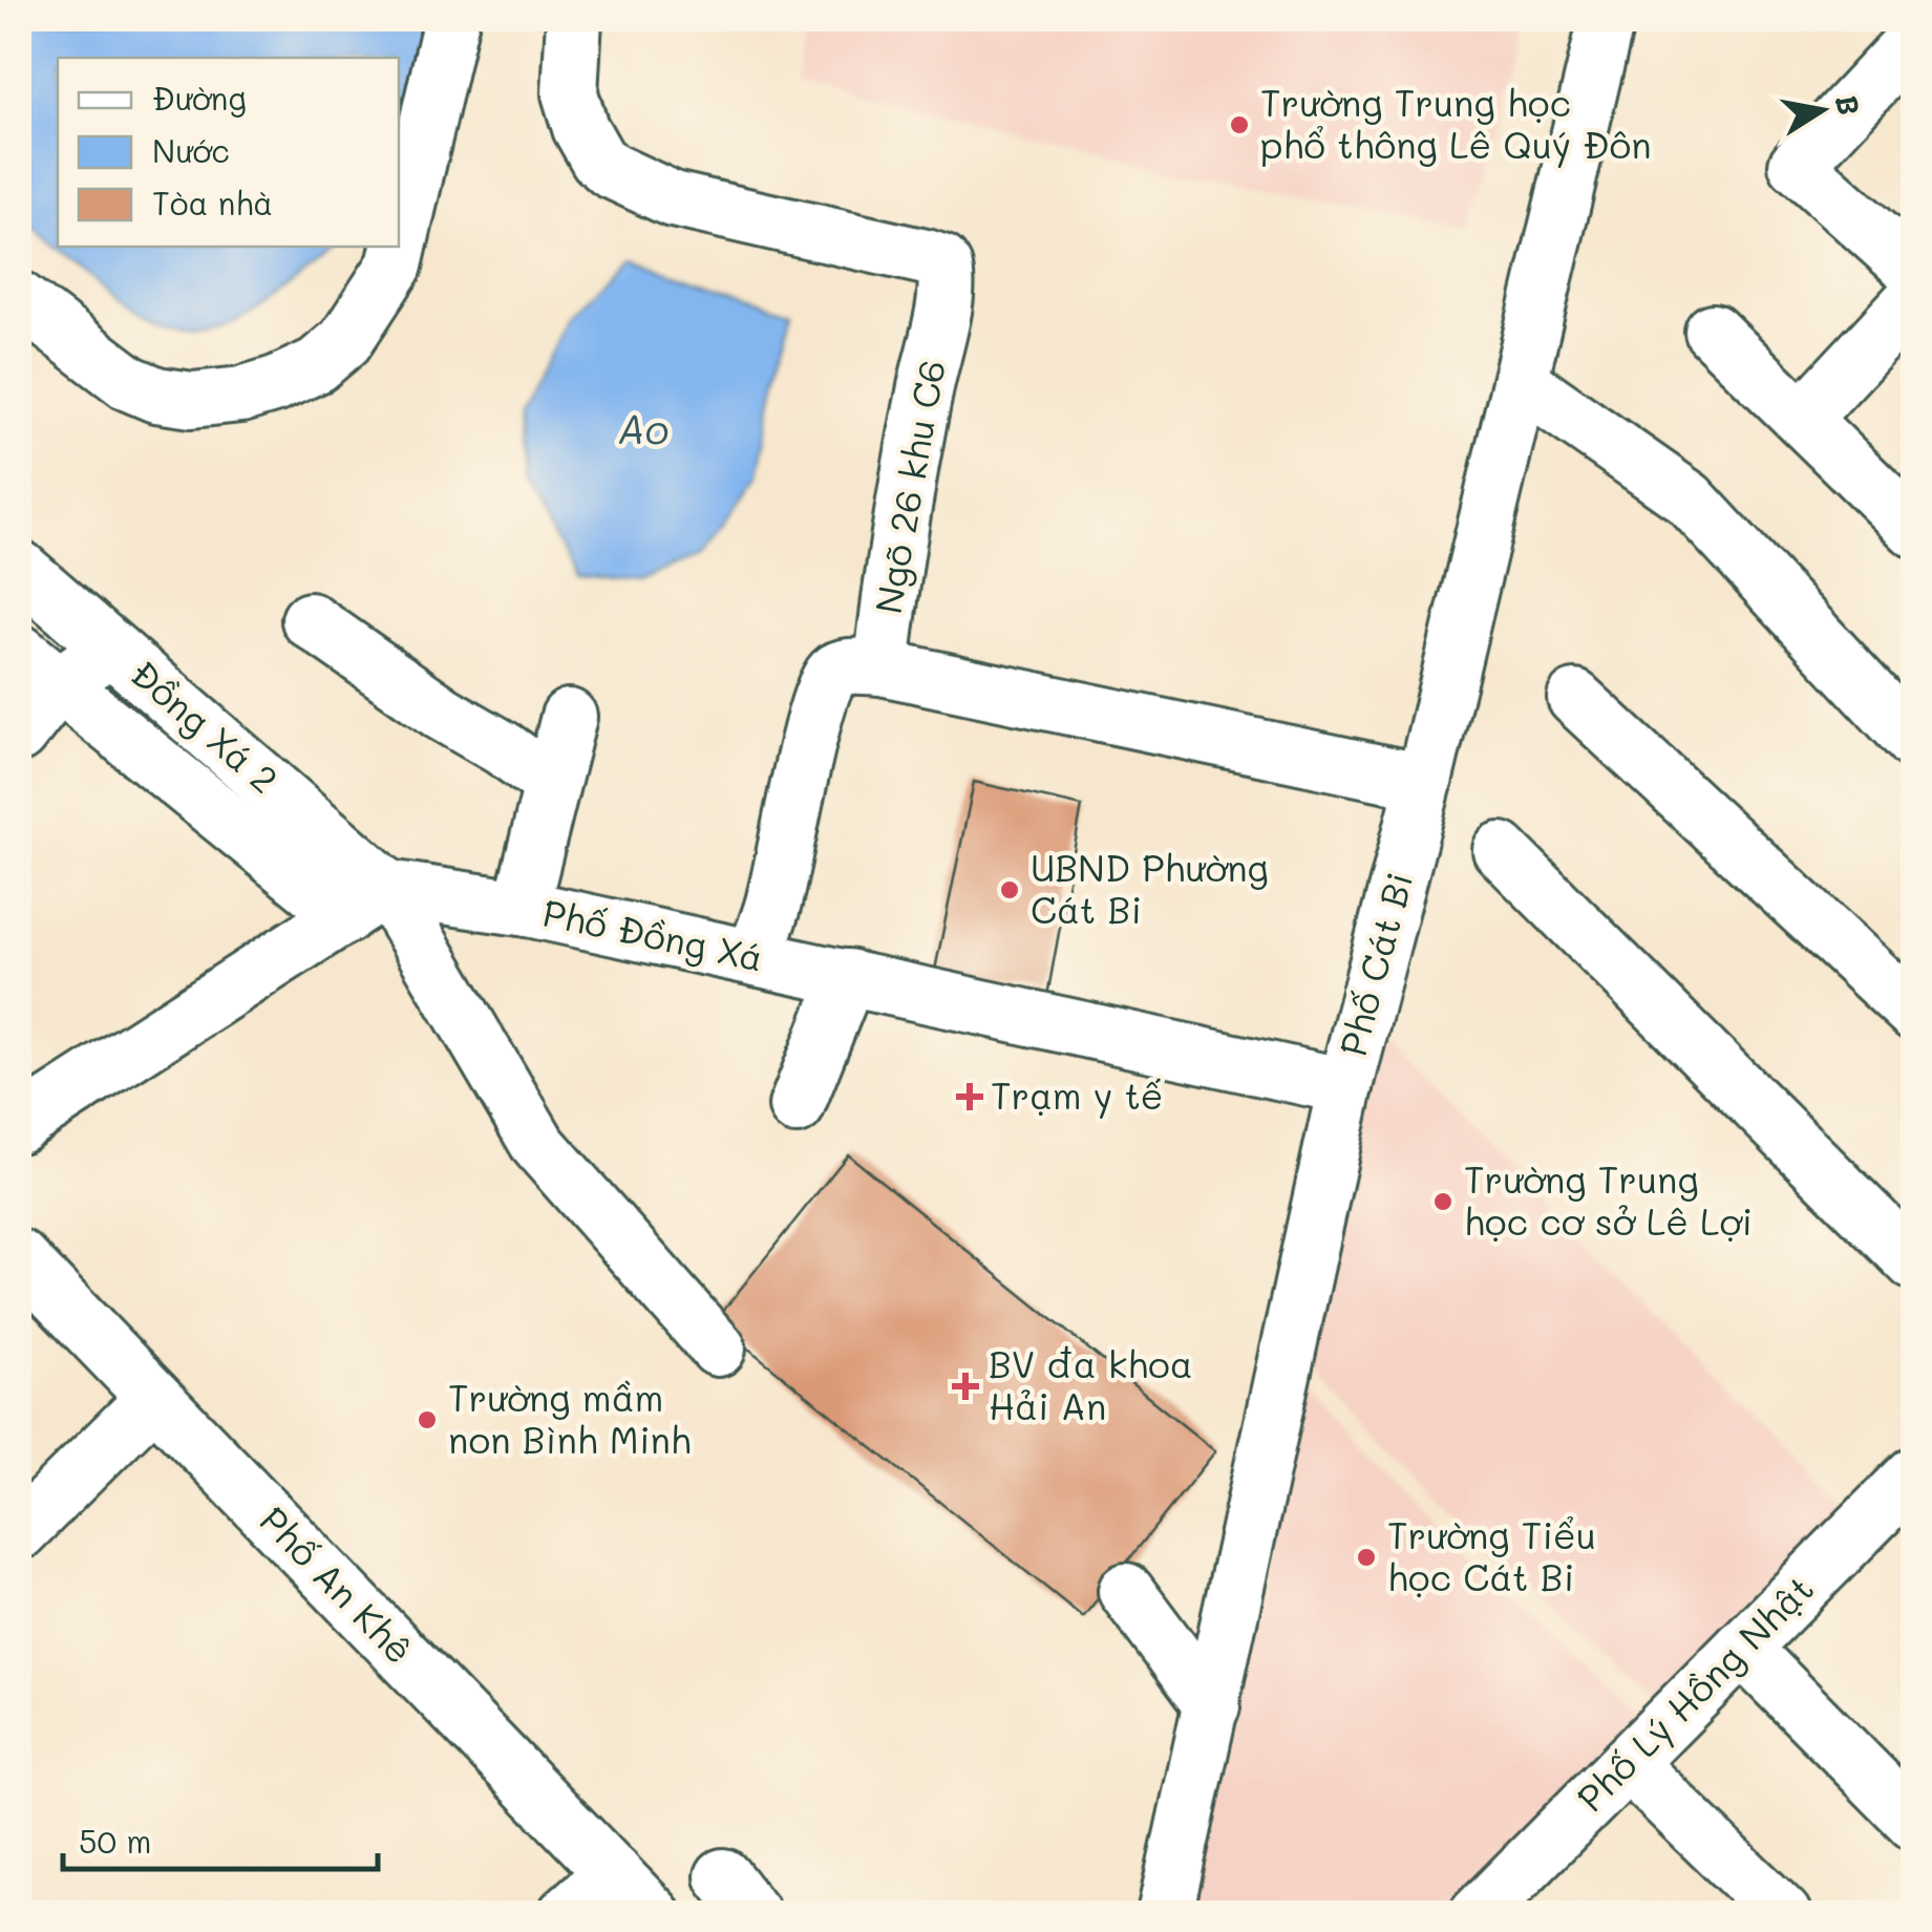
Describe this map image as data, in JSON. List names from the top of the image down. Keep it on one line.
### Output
{"streets":{"street":["Ngõ 26 khu C6","Đồng Xá 2","Phố Đồng Xá","Phố Cát Bi","Phố An Khê","Phố Lý Hồng Nhật"]},"crossings":[["Ngõ 26 khu C6","Phố Cát Bi"],["Đồng Xá 2","Phố Đồng Xá"],["Phố Đồng Xá","Phố Cát Bi"]],"water":["Ao"],"places":{"other":["Trường Trung học phổ thông Lê Quý Đôn","UBND Phường Cát Bi","Trường Trung học cơ sở Lê Lợi","Trường mầm non Bình Minh","Trường Tiểu học Cát Bi"],"health":["Trạm y tế","BV đa khoa Hải An"]},"legend":["Đường","Nước","Tòa nhà"],"scale_bar":"50 m","north":"right"}
